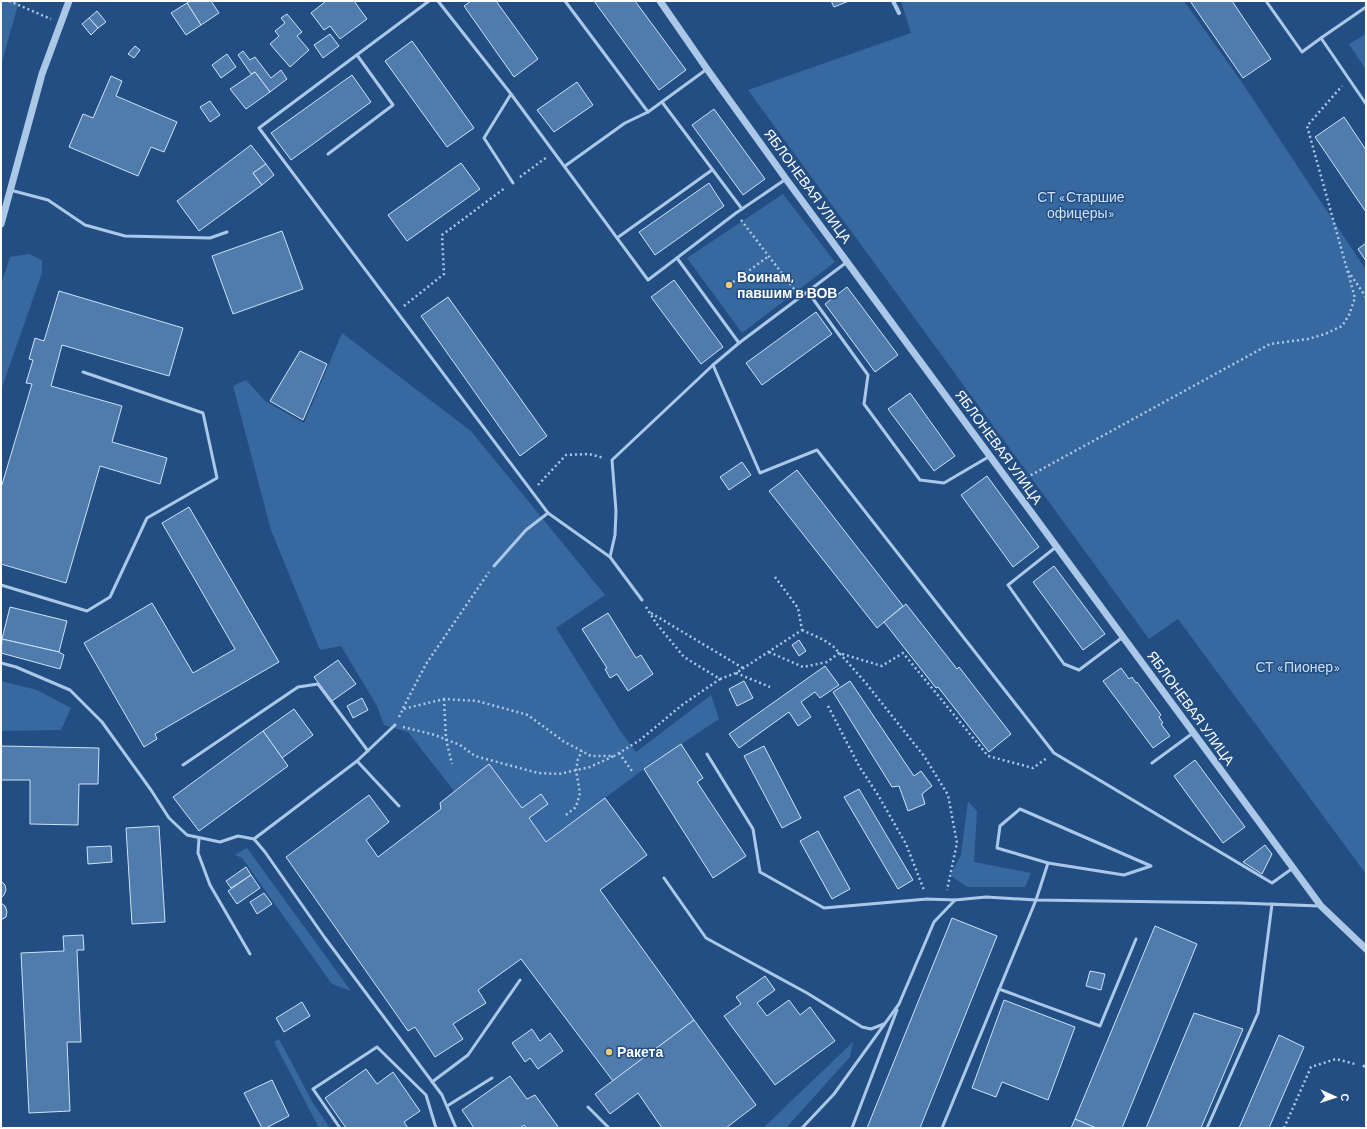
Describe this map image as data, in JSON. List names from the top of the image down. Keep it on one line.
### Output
{"streets":{"street":["ЯБЛОНЕВАЯ УЛИЦА"]},"parks":["СТ «Старшие офицеры»","СТ «Пионер»"],"places":["Воинам, павшим в ВОВ","Ракета"],"north":"right"}
